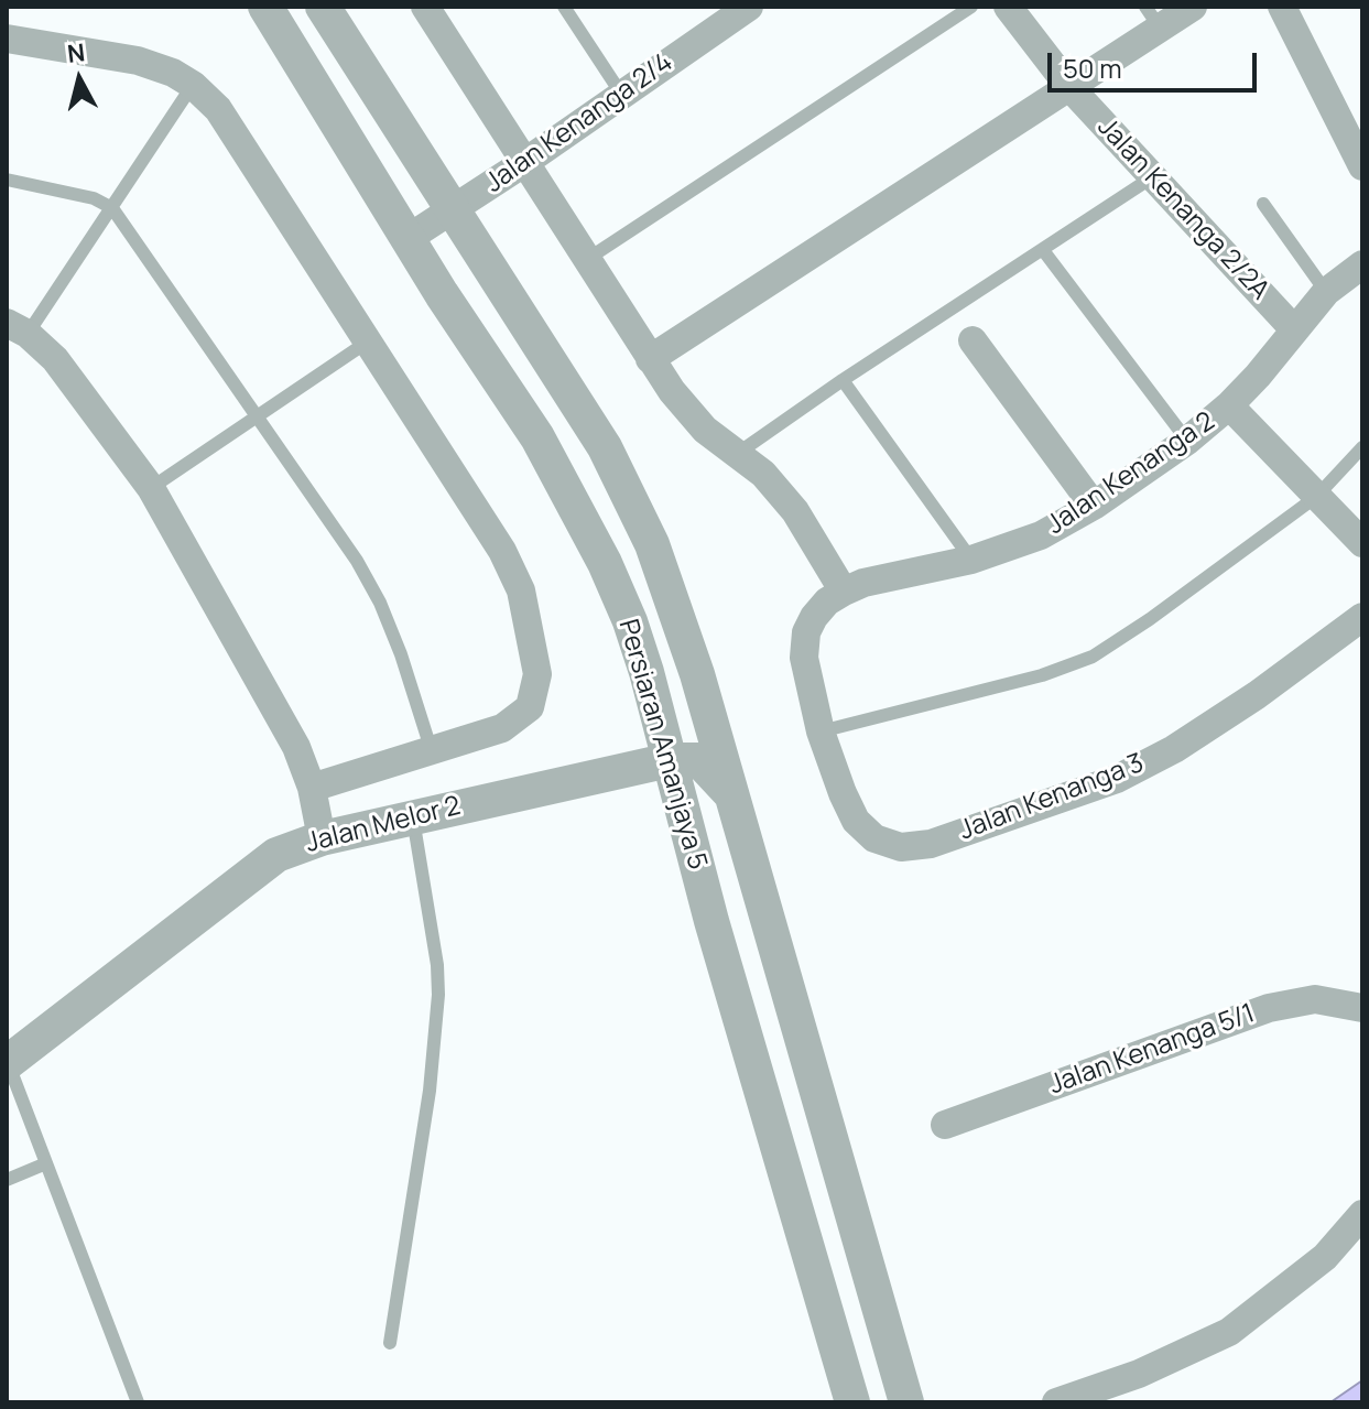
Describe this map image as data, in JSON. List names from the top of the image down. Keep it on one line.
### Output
{"streets":{"street":["Jalan Kenanga 2/4","Jalan Kenanga 2/2A","Jalan Kenanga 2","Persiaran Amanjaya 5","Jalan Kenanga 3","Jalan Melor 2","Jalan Kenanga 5/1"]},"crossings":[["Jalan Kenanga 2/4","Persiaran Amanjaya 5"],["Jalan Kenanga 2/2A","Jalan Kenanga 2"],["Jalan Kenanga 2","Jalan Kenanga 3"],["Persiaran Amanjaya 5","Jalan Melor 2"]],"scale_bar":"50 m","north":"top"}
